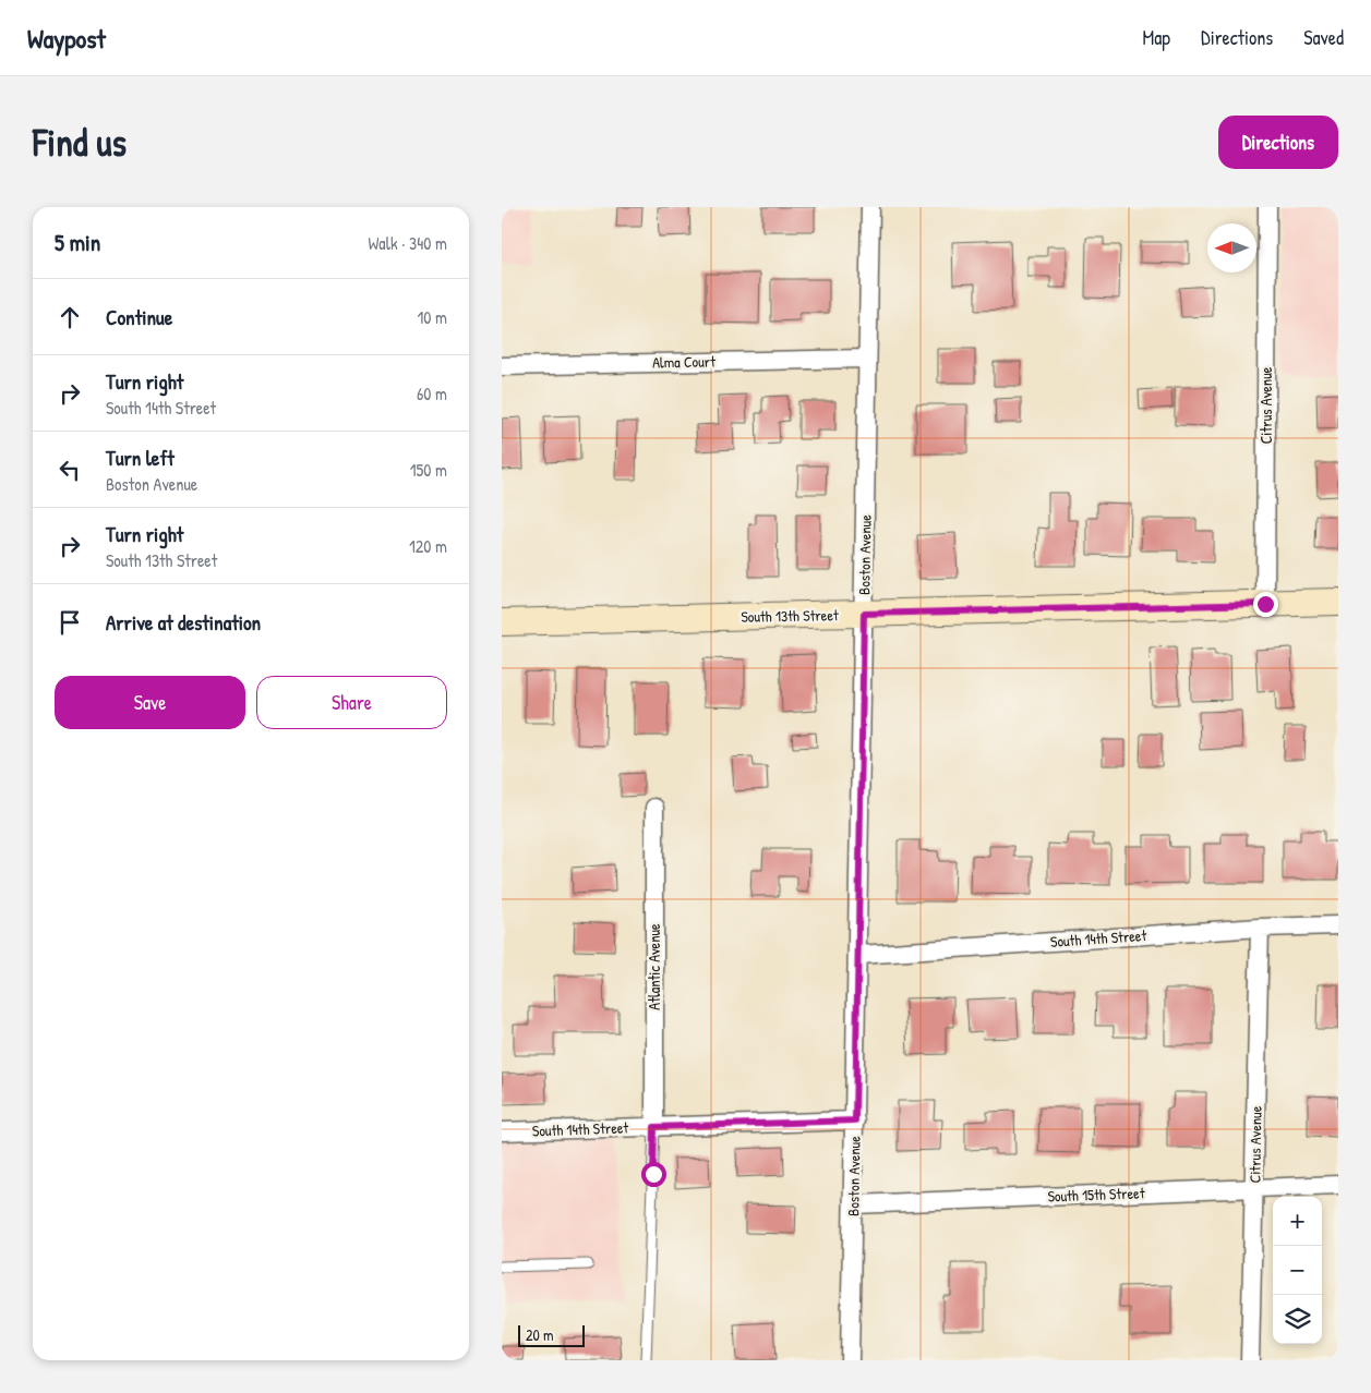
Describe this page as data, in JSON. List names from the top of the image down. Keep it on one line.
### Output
{"streets":{"street":["Alma Court","Citrus Avenue","Boston Avenue","South 13th Street","South 14th Street","Atlantic Avenue","South 15th Street"]},"crossings":[["Alma Court","Boston Avenue"],["Citrus Avenue","South 13th Street"],["Citrus Avenue","South 14th Street"],["Citrus Avenue","South 15th Street"],["Boston Avenue","South 13th Street"],["Boston Avenue","South 14th Street"],["Boston Avenue","South 15th Street"],["South 14th Street","Atlantic Avenue"]],"scale_bar":"20 m","north":"left","page":{"header":"Waypost","nav":["Map","Directions","Saved"],"buttons":["Directions",["Save","Share"]],"title":"Find us","heading":["5 min","Walk · 340 m"],"list":[["Continue","10 m"],["Turn right","South 14th Street","60 m"],["Turn left","Boston Avenue","150 m"],["Turn right","South 13th Street","120 m"],"Arrive at destination"],"map_buttons":["+","−"],"scale":"20 m"}}
